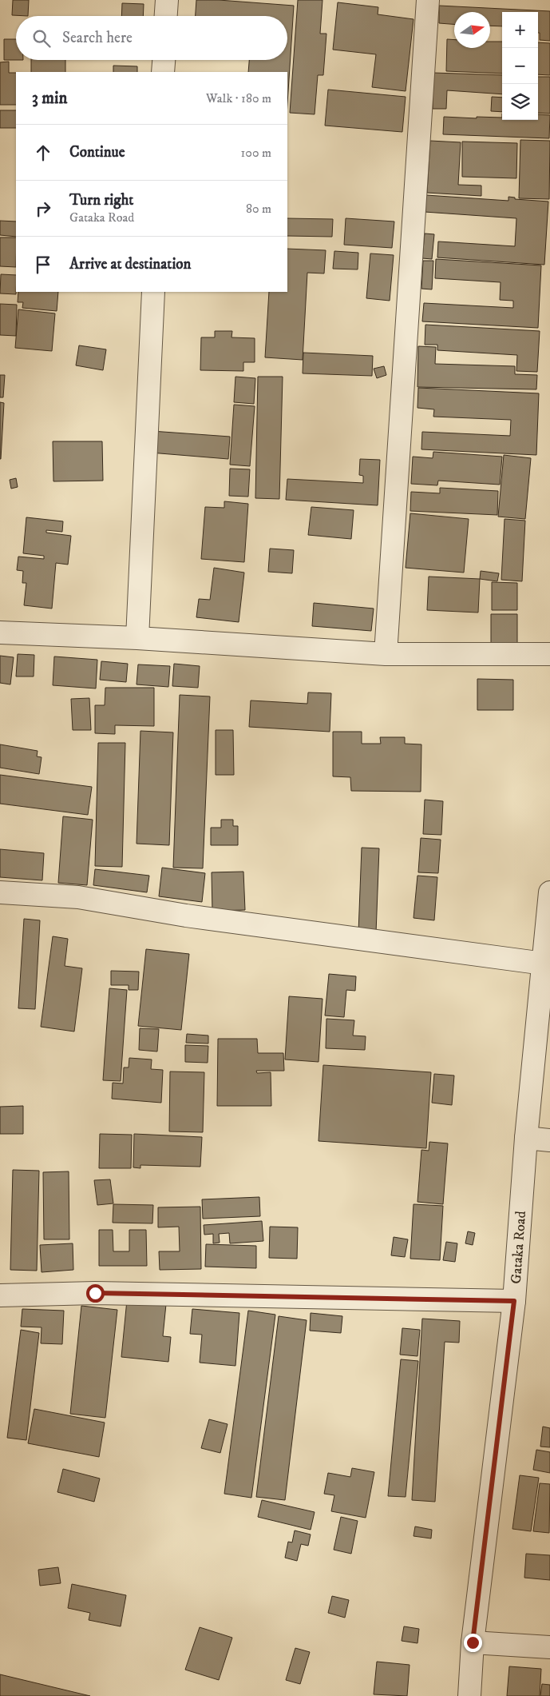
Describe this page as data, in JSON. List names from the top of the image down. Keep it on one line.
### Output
{"streets":{"street":["Gataka Road"]},"north":"right","page":{"map_buttons":["+","−"],"search":"Search here","heading":["3 min","Walk · 180 m"],"list":[["Continue","100 m"],["Turn right","Gataka Road","80 m"],"Arrive at destination"]}}
